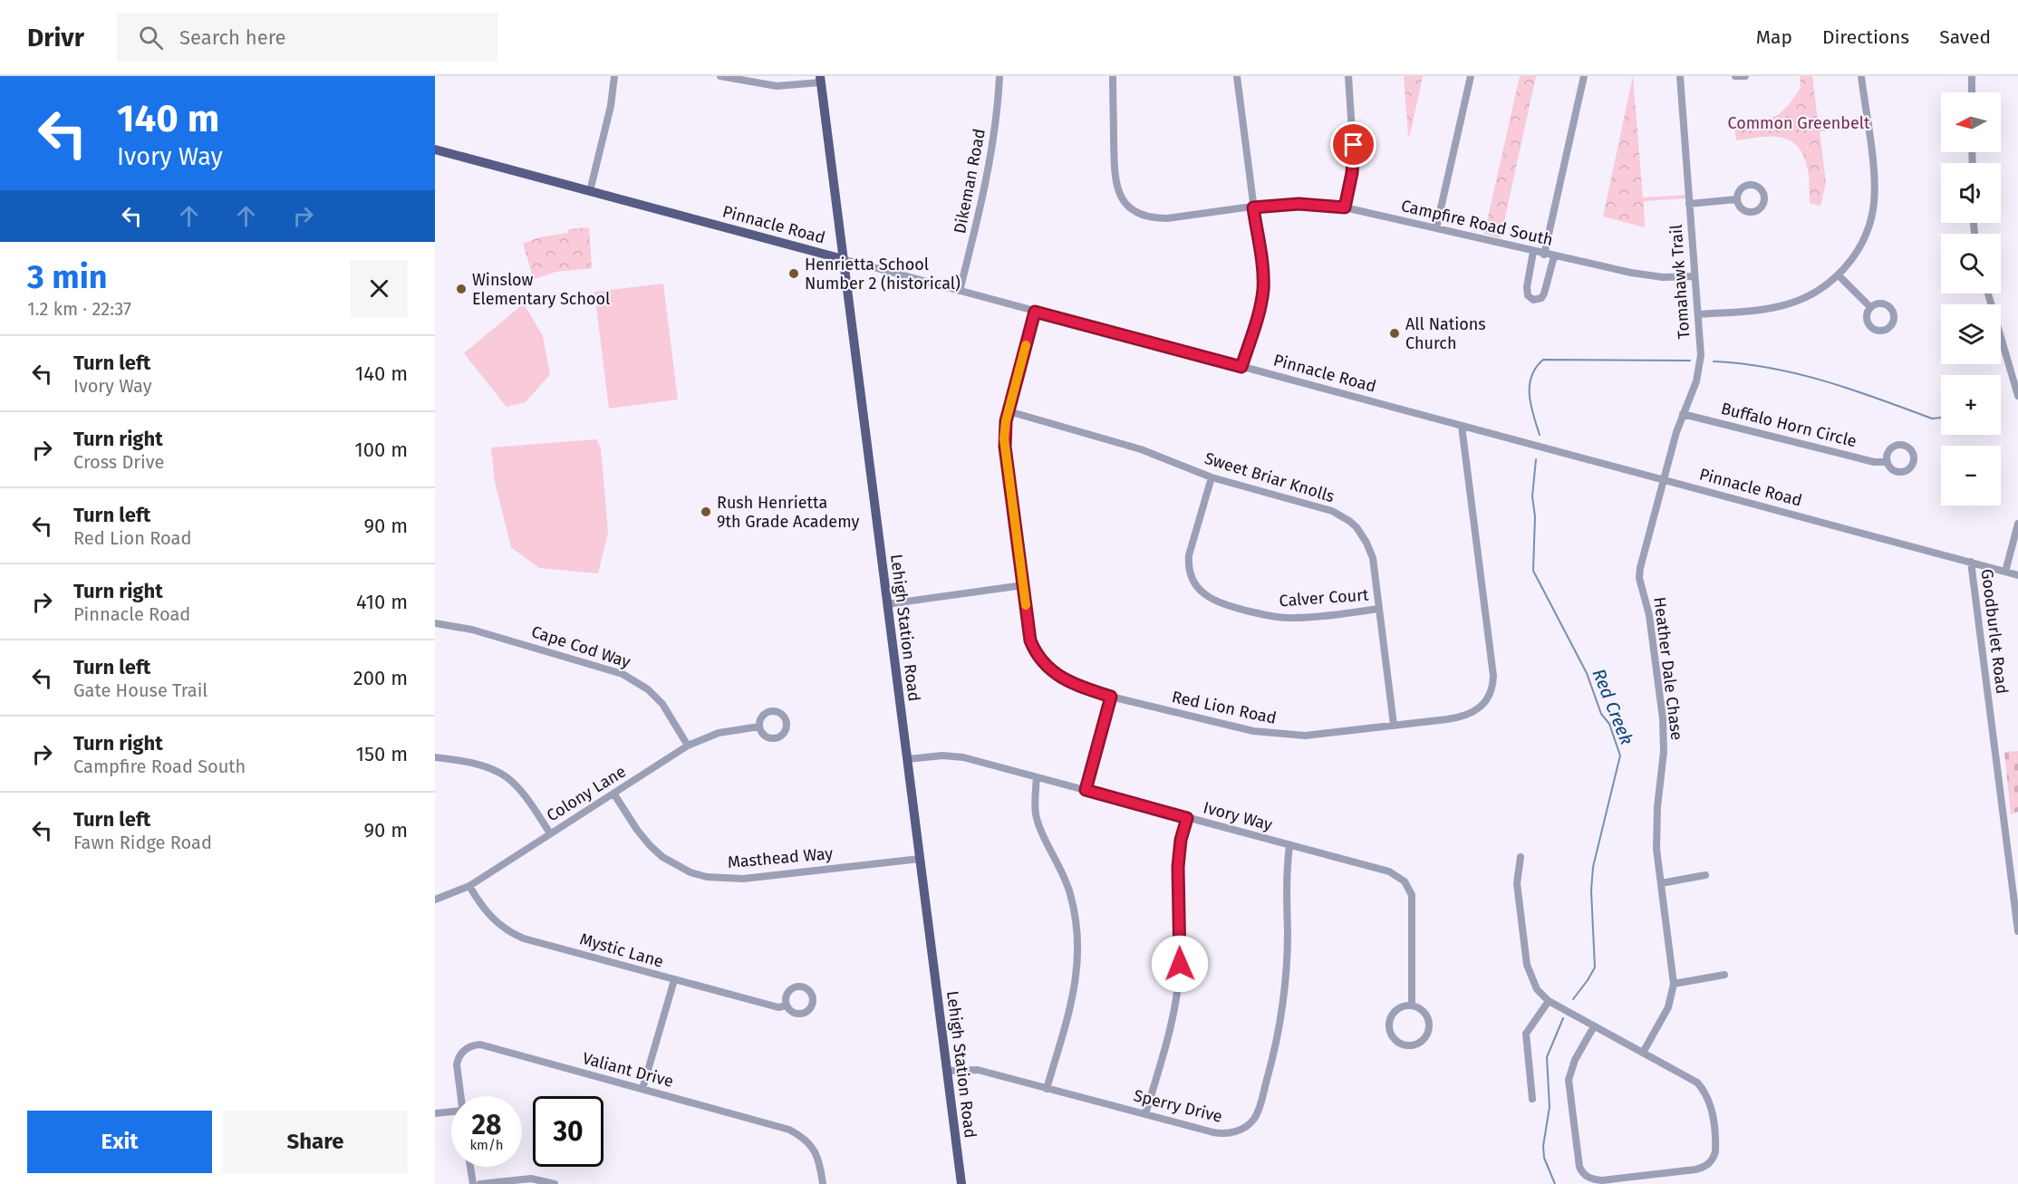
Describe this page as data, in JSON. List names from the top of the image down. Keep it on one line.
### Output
{"streets":{"main road":["Pinnacle Road","Lehigh Station Road"],"street":["Dikeman Road","Campfire Road South","Tomahawk Trail","Buffalo Horn Circle","Sweet Briar Knolls","Calver Court","Goodburlet Road","Cape Cod Way","Heather Dale Chase","Red Lion Road","Colony Lane","Ivory Way","Masthead Way","Mystic Lane","Valiant Drive","Sperry Drive"]},"crossings":[["Dikeman Road","Pinnacle Road"],["Campfire Road South","Tomahawk Trail"],["Pinnacle Road","Tomahawk Trail"],["Pinnacle Road","Lehigh Station Road"],["Pinnacle Road","Goodburlet Road"],["Pinnacle Road","Heather Dale Chase"],["Pinnacle Road","Red Lion Road"],["Tomahawk Trail","Buffalo Horn Circle"],["Tomahawk Trail","Heather Dale Chase"],["Sweet Briar Knolls","Calver Court"],["Sweet Briar Knolls","Red Lion Road"],["Lehigh Station Road","Ivory Way"],["Lehigh Station Road","Masthead Way"],["Lehigh Station Road","Sperry Drive"],["Cape Cod Way","Colony Lane"],["Colony Lane","Masthead Way"],["Colony Lane","Mystic Lane"],["Ivory Way","Sperry Drive"]],"water":["Red Creek"],"parks":["Common Greenbelt"],"places":["Henrietta School Number 2 (historical)","Winslow Elementary School","All Nations Church","Rush Henrietta 9th Grade Academy"],"north":"left","page":{"header":"Drivr","search":"Search here","nav":["Map","Directions","Saved"],"turn":["140 m","Ivory Way"],"map_buttons":["+","−"],"heading":["3 min","1.2 km · 22:37"],"list":[{"name":"Turn left","note":"Ivory Way","value":"140 m"},{"name":"Turn right","note":"Cross Drive","value":"100 m"},{"name":"Turn left","note":"Red Lion Road","value":"90 m"},{"name":"Turn right","note":"Pinnacle Road","value":"410 m"},{"name":"Turn left","note":"Gate House Trail","value":"200 m"},{"name":"Turn right","note":"Campfire Road South","value":"150 m"},{"name":"Turn left","note":"Fawn Ridge Road","value":"90 m"}],"speed":"28 km/h","limit":"30","buttons":["Exit","Share"]}}
